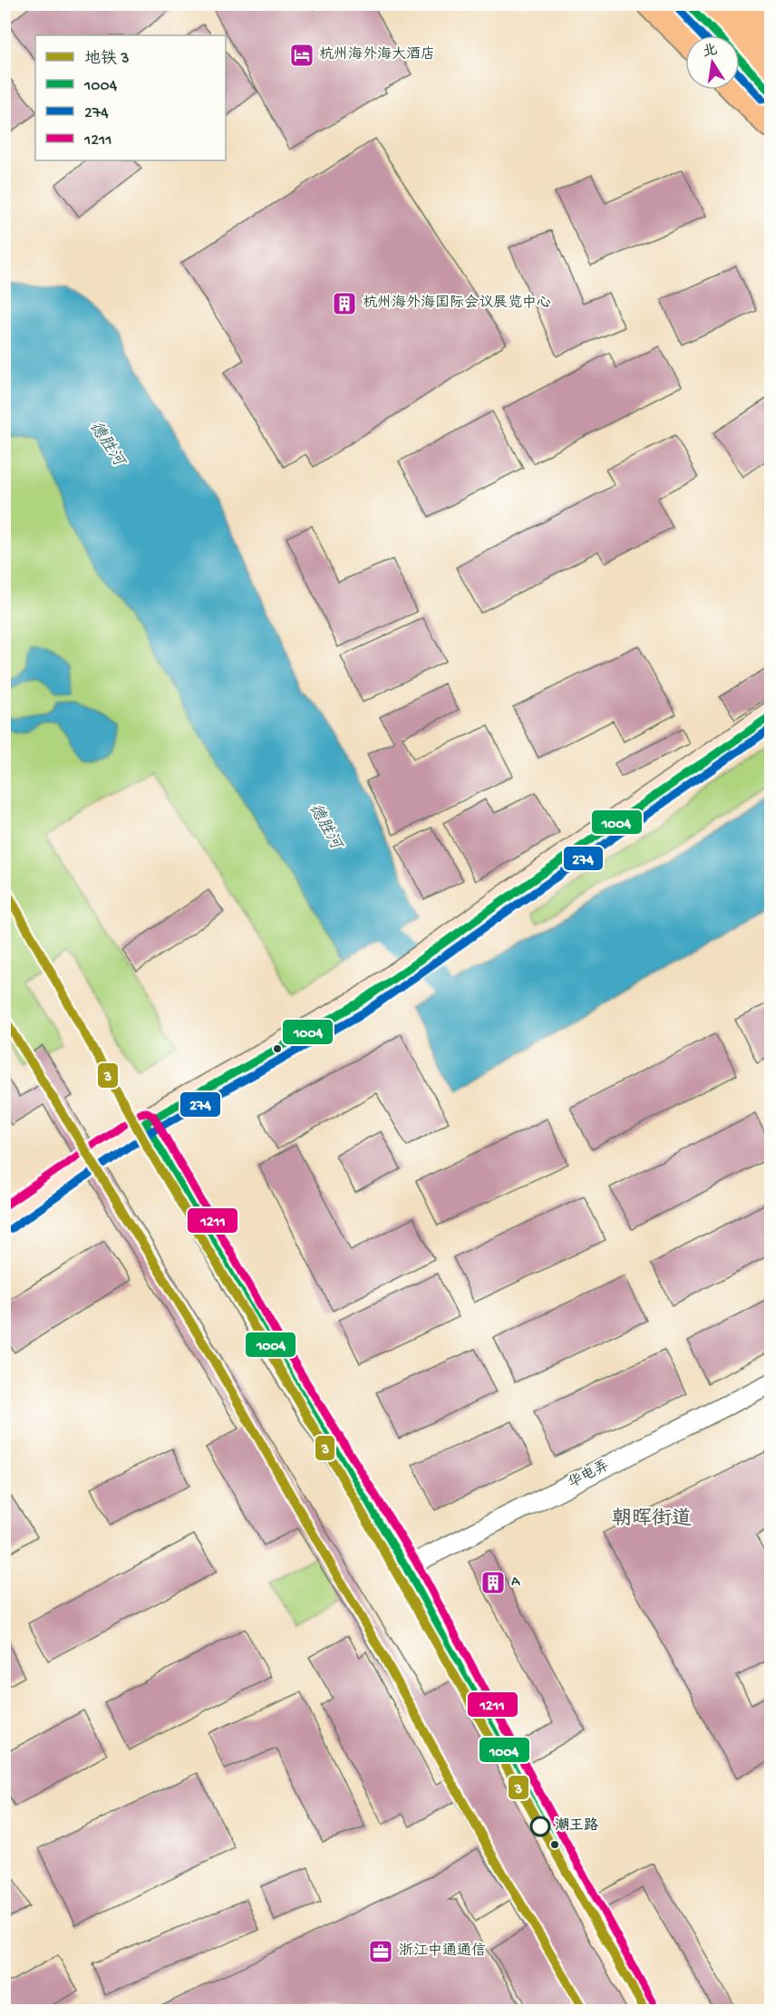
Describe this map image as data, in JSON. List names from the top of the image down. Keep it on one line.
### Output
{"streets":{"street":["华电弄"]},"districts":["朝晖街道"],"water":["德胜河"],"places":{"hotel":["杭州海外海大酒店"],"building":["杭州海外海国际会议展览中心","A"],"other":["潮王路"],"office":["浙江中通通信"]},"lines":["transit line 1004","transit line 274","metro line 3","transit line 1211"],"legend":["地铁 3","1004","274","1211"],"north":"top"}
